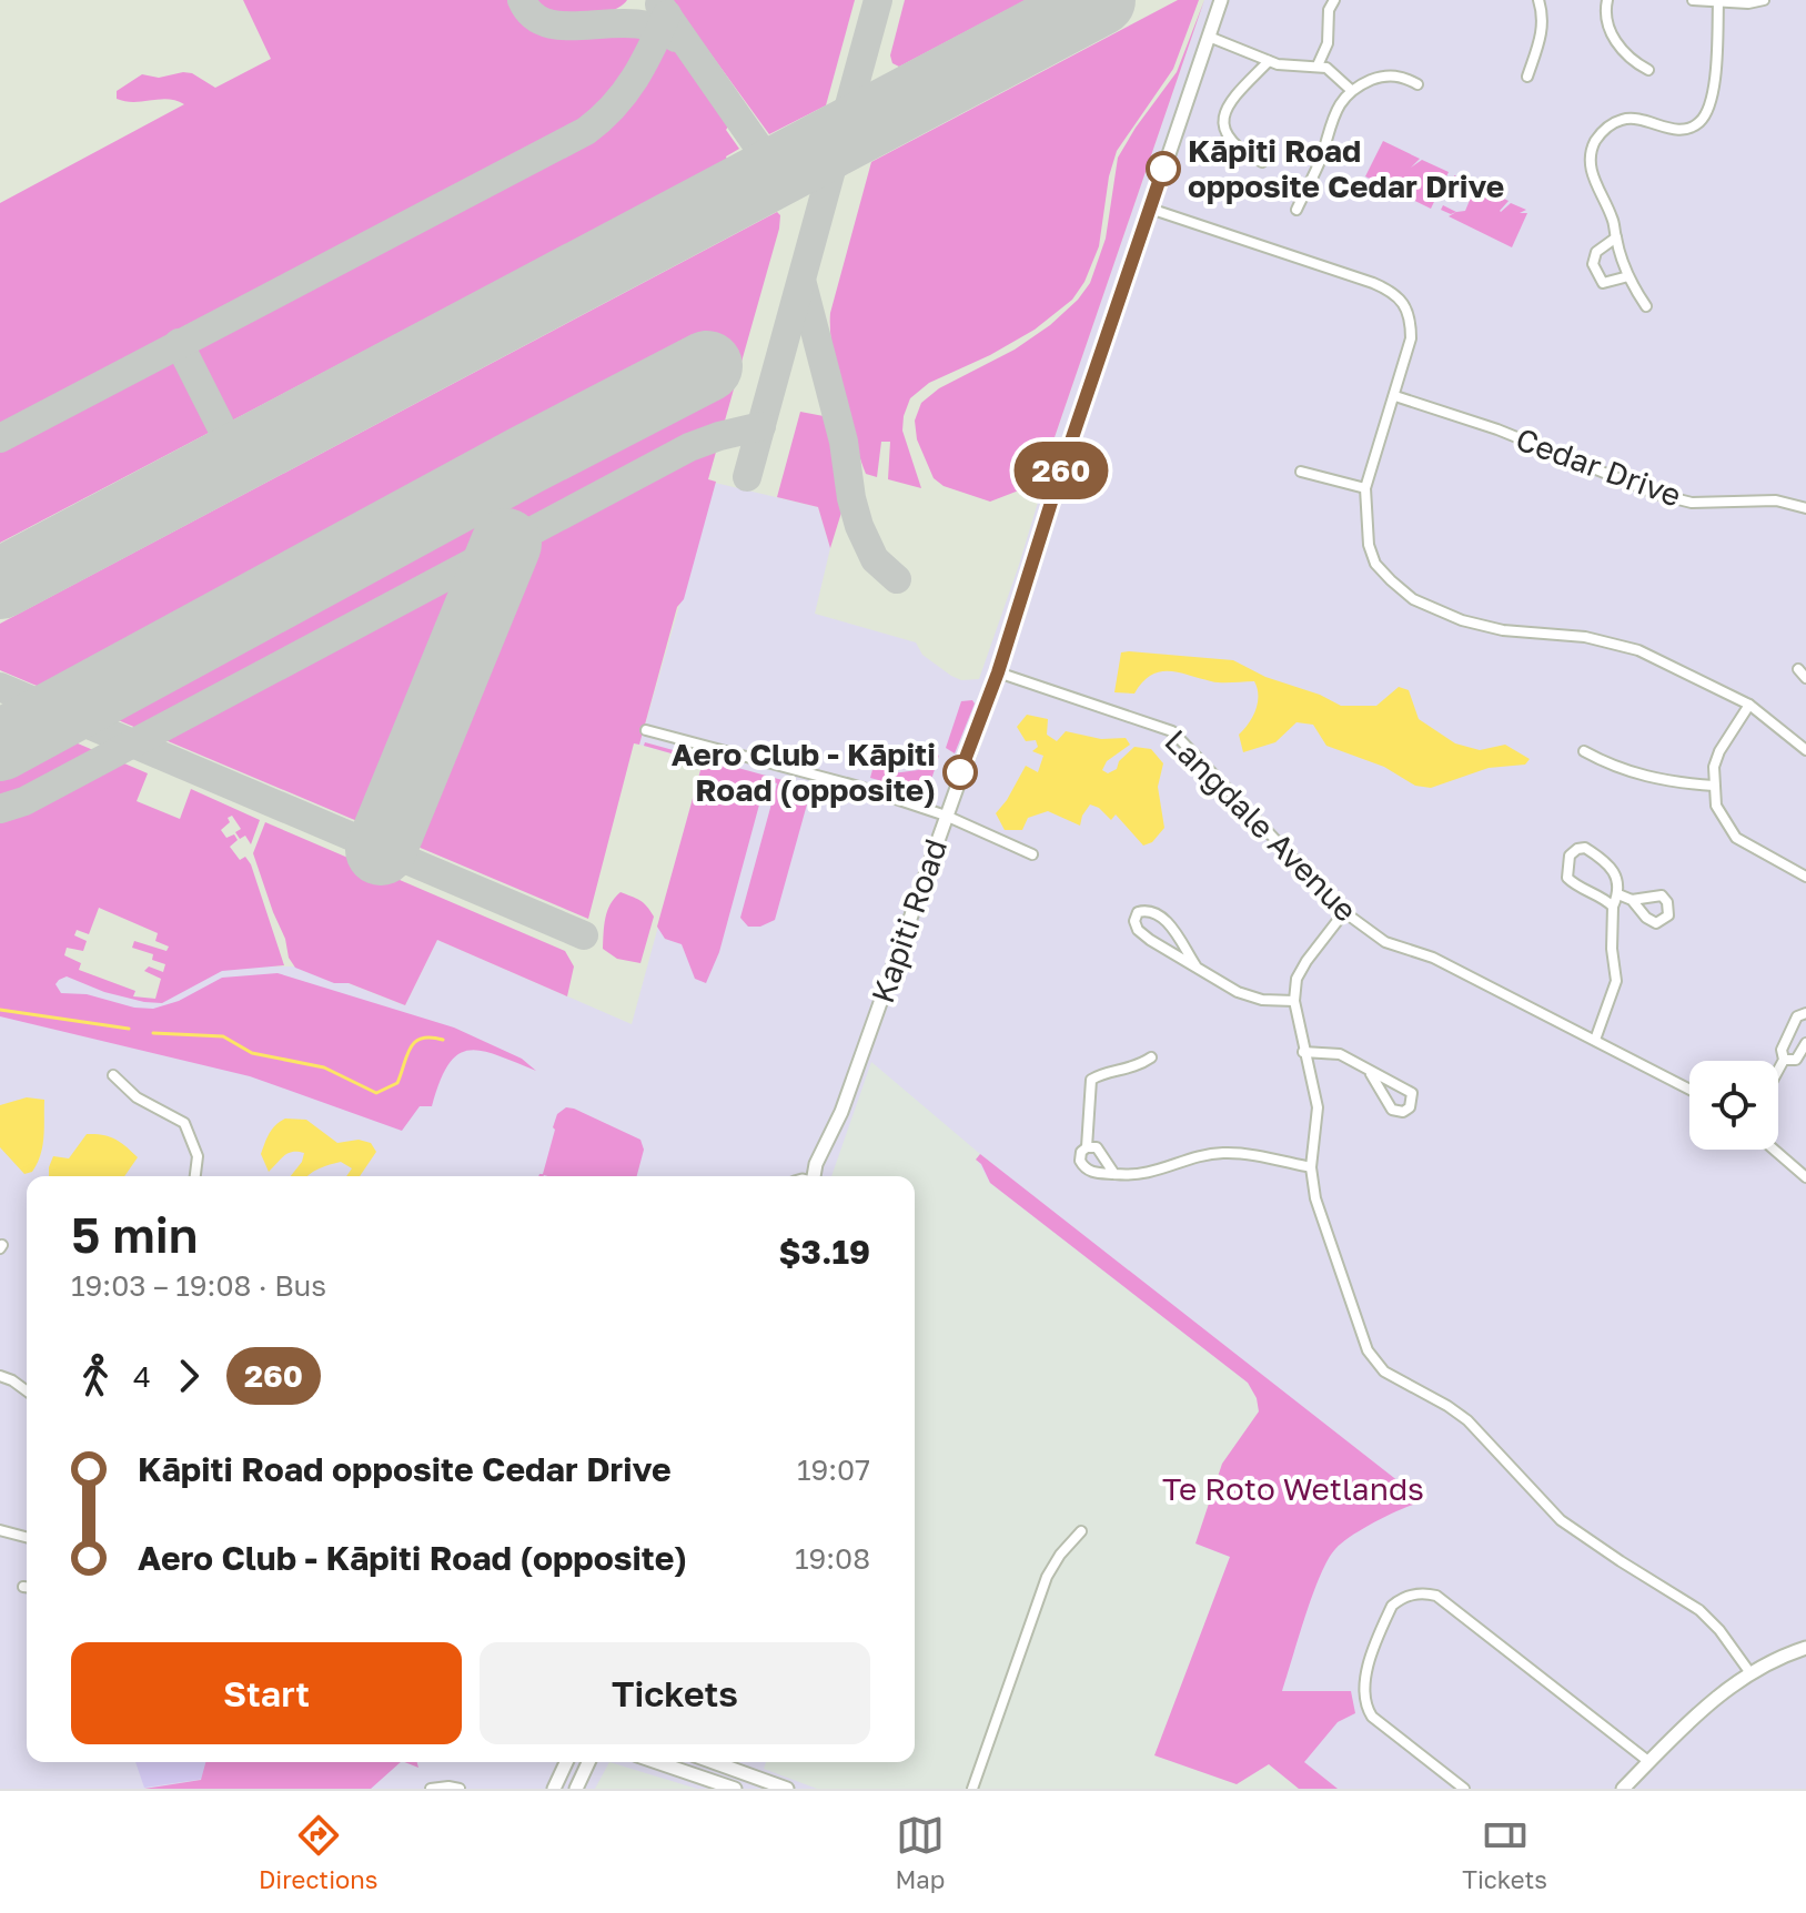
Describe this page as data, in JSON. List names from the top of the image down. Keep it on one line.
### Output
{"streets":{"main road":["Kapiti Road"],"street":["Cedar Drive","Langdale Avenue"]},"crossings":[["Langdale Avenue","Kapiti Road"]],"parks":["Te Roto Wetlands"],"places":["Kāpiti Road opposite Cedar Drive","Aero Club - Kāpiti Road (opposite)"],"lines":["bus line 260"],"page":{"on_map":"260","heading":["5 min","19:03 – 19:08 · Bus","$3.19"],"legs":["4","260"],"list":[{"name":"Kāpiti Road opposite Cedar Drive","value":"19:07"},{"name":"Aero Club - Kāpiti Road (opposite)","value":"19:08"}],"buttons":["Start","Tickets"],"tabs":["Directions","Map","Tickets"]}}
